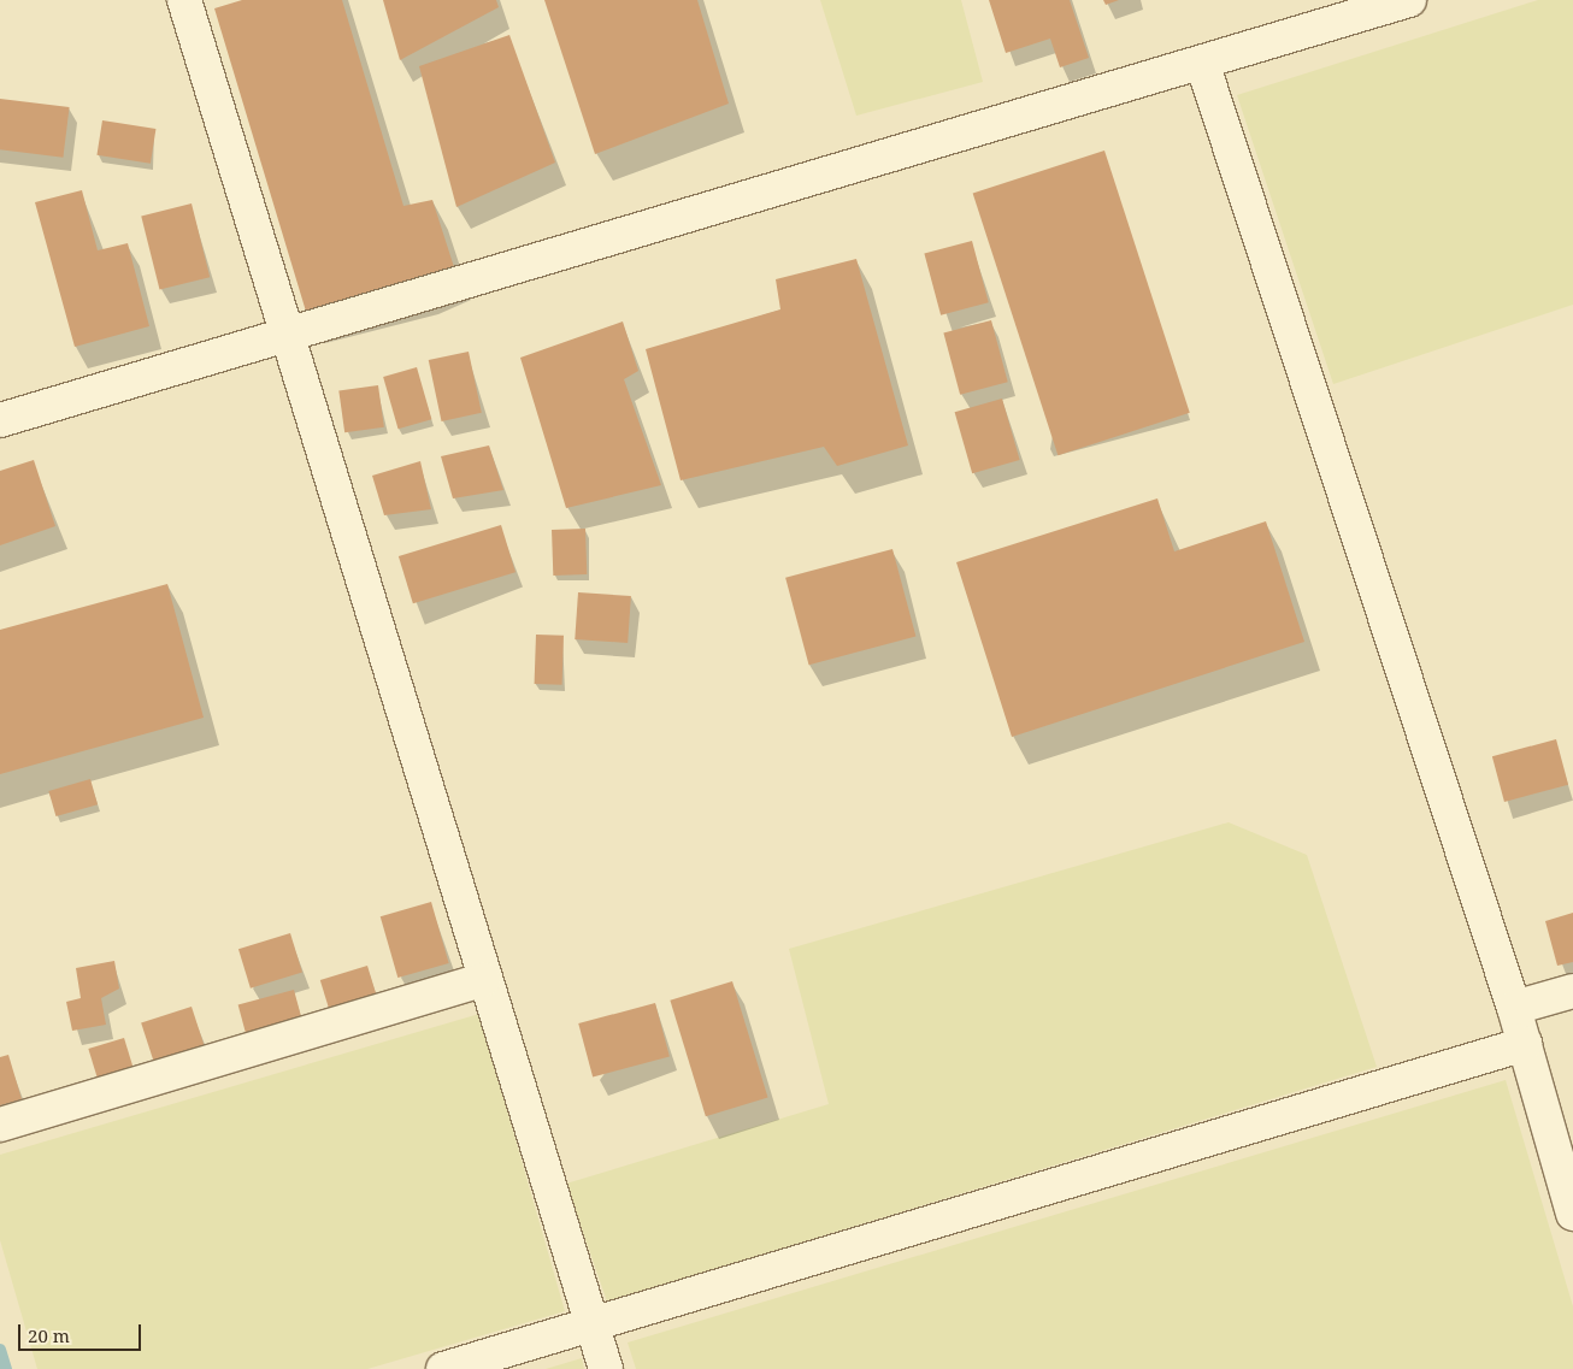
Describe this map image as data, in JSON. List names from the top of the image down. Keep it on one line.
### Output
{"scale_bar":"20 m"}
